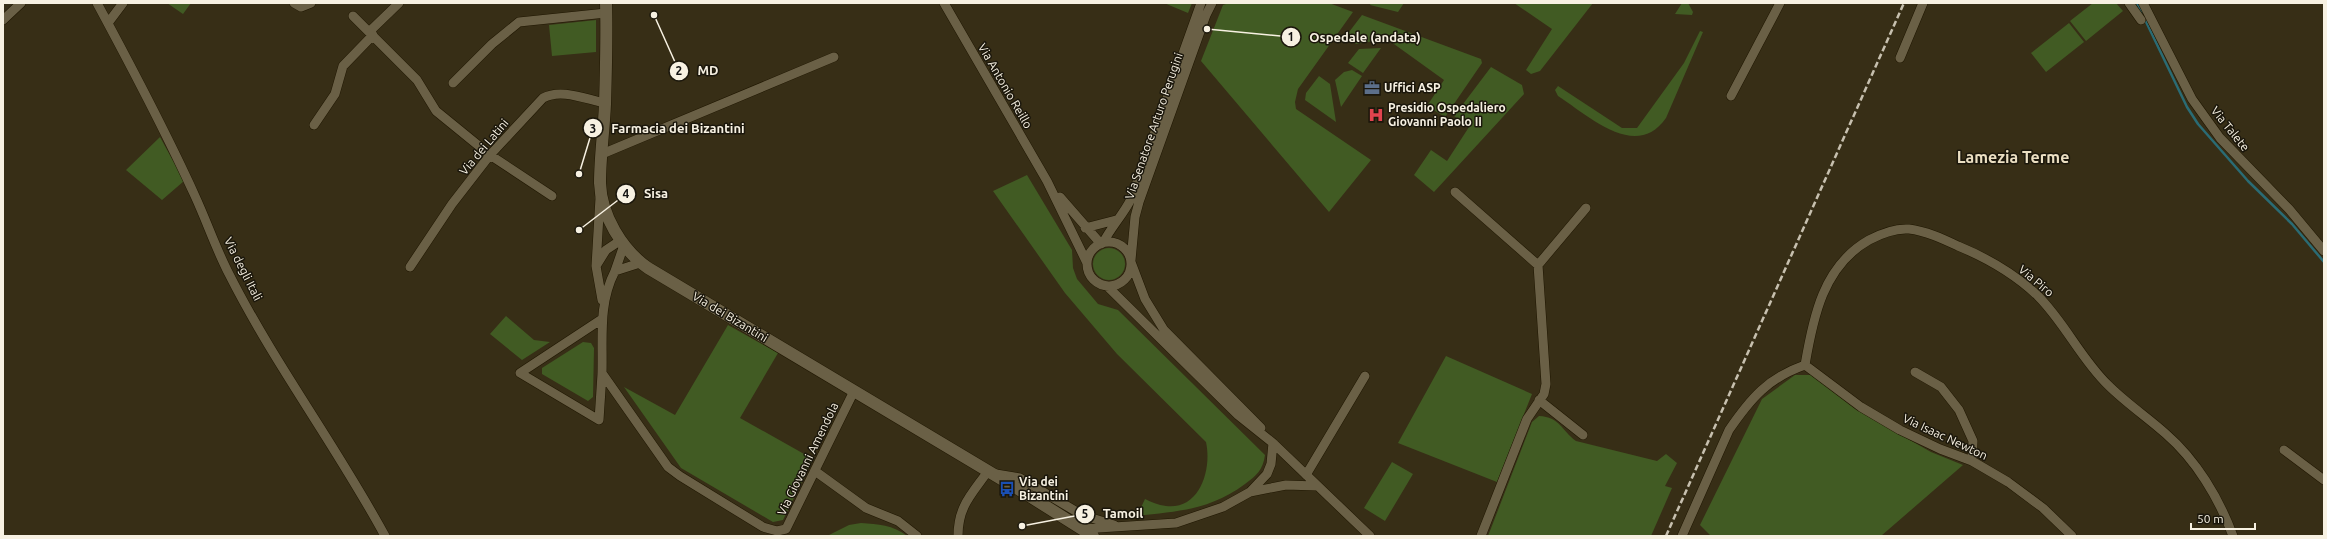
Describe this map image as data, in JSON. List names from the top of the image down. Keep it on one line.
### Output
{"streets":{"street":["Via Antonio Reillo","Via Senatore Arturo Perugini","Via Talete","Via dei Latini","Via degli Itali","Via Piro","Via dei Bizantini","Via Isaac Newton","Via Giovanni Amendola"]},"crossings":[["Via Antonio Reillo","Via Senatore Arturo Perugini"],["Via dei Latini","Via dei Bizantini"],["Via Piro","Via Isaac Newton"],["Via dei Bizantini","Via Giovanni Amendola"]],"districts":["Lamezia Terme"],"places":{"other":["MD","Ospedale (andata)","Farmacia dei Bizantini","Sisa","Tamoil"],"office":["Uffici ASP"],"hospital":["Presidio Ospedaliero Giovanni Paolo II"],"bus stop":["Via dei Bizantini"]},"scale_bar":"50 m"}
